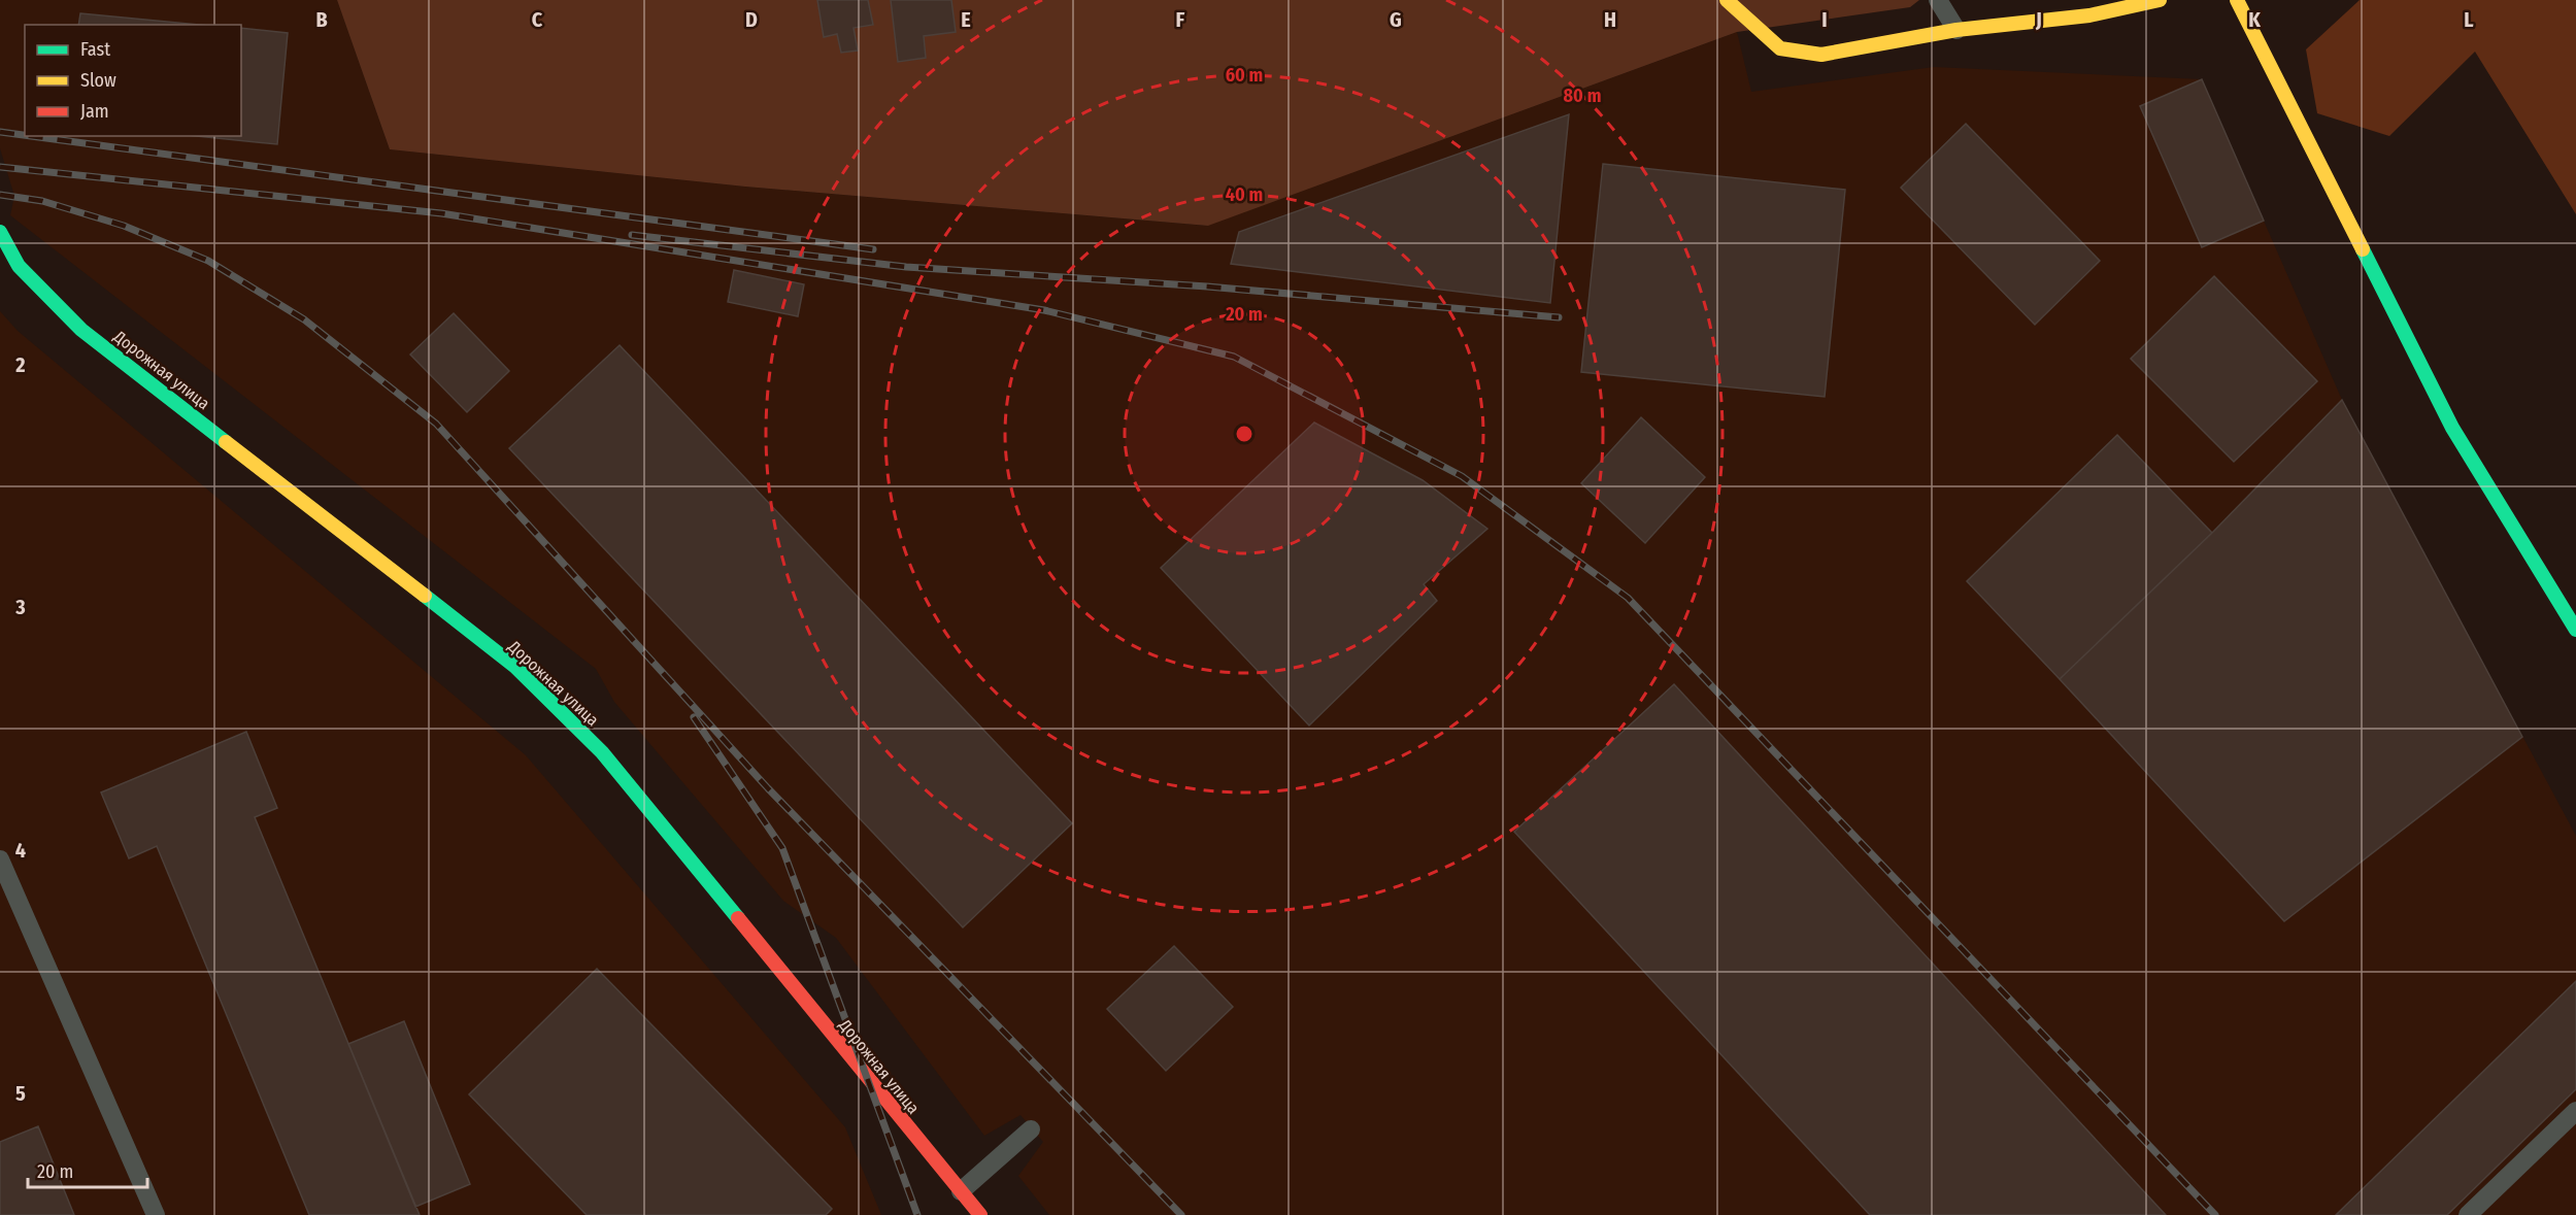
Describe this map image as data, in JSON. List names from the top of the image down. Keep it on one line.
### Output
{"streets":{"street":["Дорожная улица"]},"legend":["Fast","Slow","Jam"],"scale_bar":"20 m","grid":{"columns":["B","C","D","E","F","G","H","I","J","K","L"],"rows":["2","3","4","5"]},"rings":["60 m","80 m","40 m","20 m"]}
